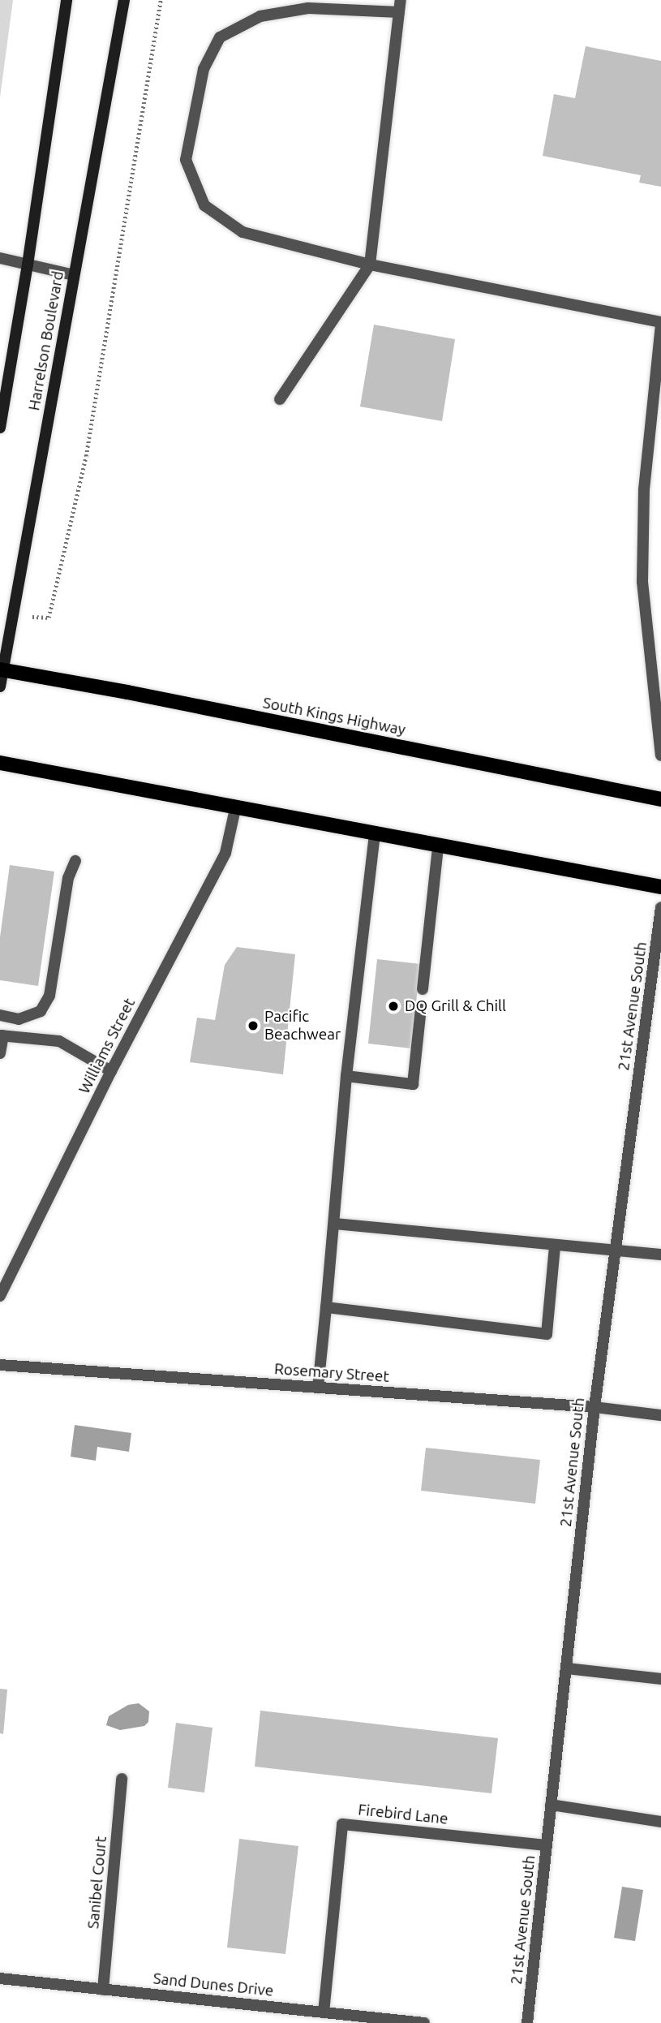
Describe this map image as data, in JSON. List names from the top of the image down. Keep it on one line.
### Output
{"streets":{"main road":["Harrelson Boulevard","South Kings Highway"],"street":["21st Avenue South","Williams Street","Rosemary Street","Firebird Lane","Sanibel Court","Sand Dunes Drive"]},"crossings":[["Harrelson Boulevard","South Kings Highway"],["21st Avenue South","Rosemary Street"],["21st Avenue South","Firebird Lane"],["Firebird Lane","Sand Dunes Drive"],["Sanibel Court","Sand Dunes Drive"]],"places":["DQ Grill & Chill","Pacific Beachwear"]}
